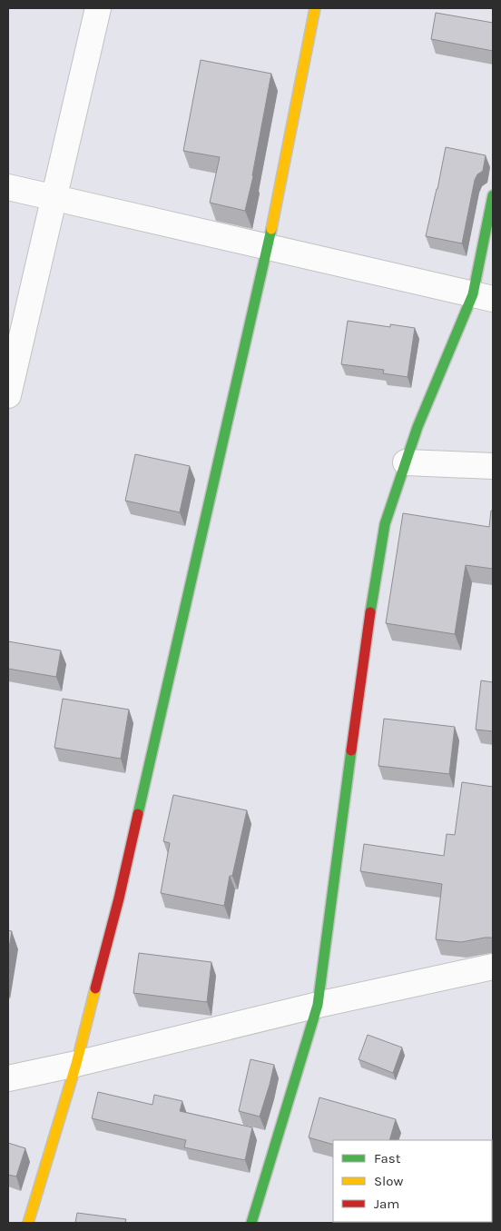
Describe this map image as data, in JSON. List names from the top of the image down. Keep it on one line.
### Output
{"legend":["Fast","Slow","Jam"]}
